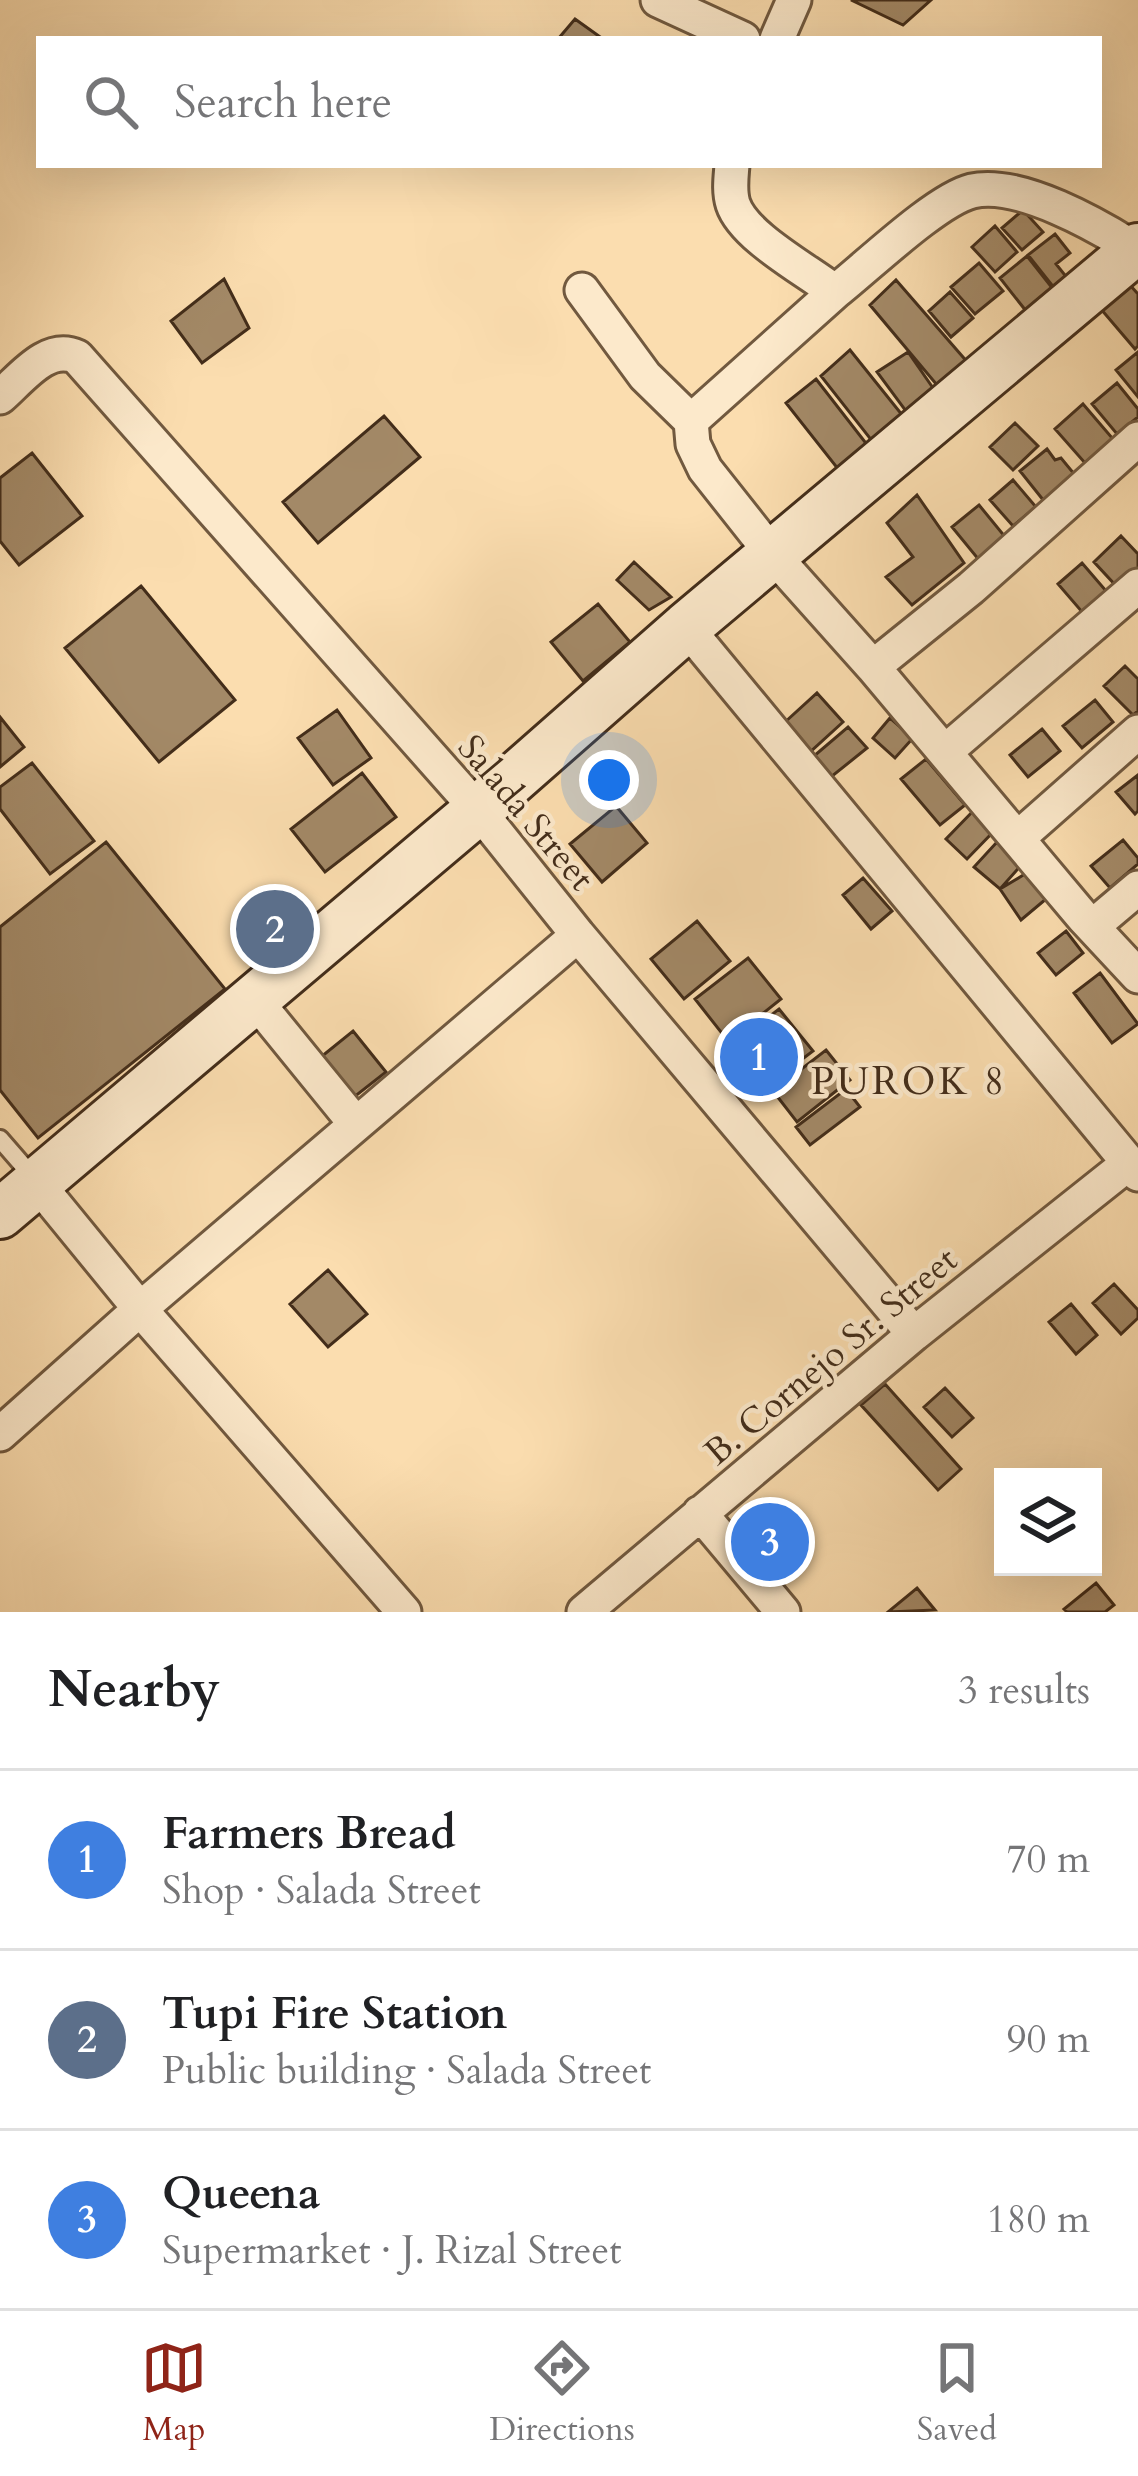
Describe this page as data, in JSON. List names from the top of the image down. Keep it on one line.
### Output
{"streets":{"street":["Salada Street","B. Cornejo Sr. Street"]},"crossings":[["Salada Street","B. Cornejo Sr. Street"]],"districts":["PUROK 8"],"page":{"search":"Search here","pins":["2","1","3"],"heading":["Nearby","3 results"],"list":[{"mark":"1","name":"Farmers Bread","note":"Shop · Salada Street","value":"70 m"},{"mark":"2","name":"Tupi Fire Station","note":"Public building · Salada Street","value":"90 m"},{"mark":"3","name":"Queena","note":"Supermarket · J. Rizal Street","value":"180 m"}],"nav":["Map","Directions","Saved"]}}
